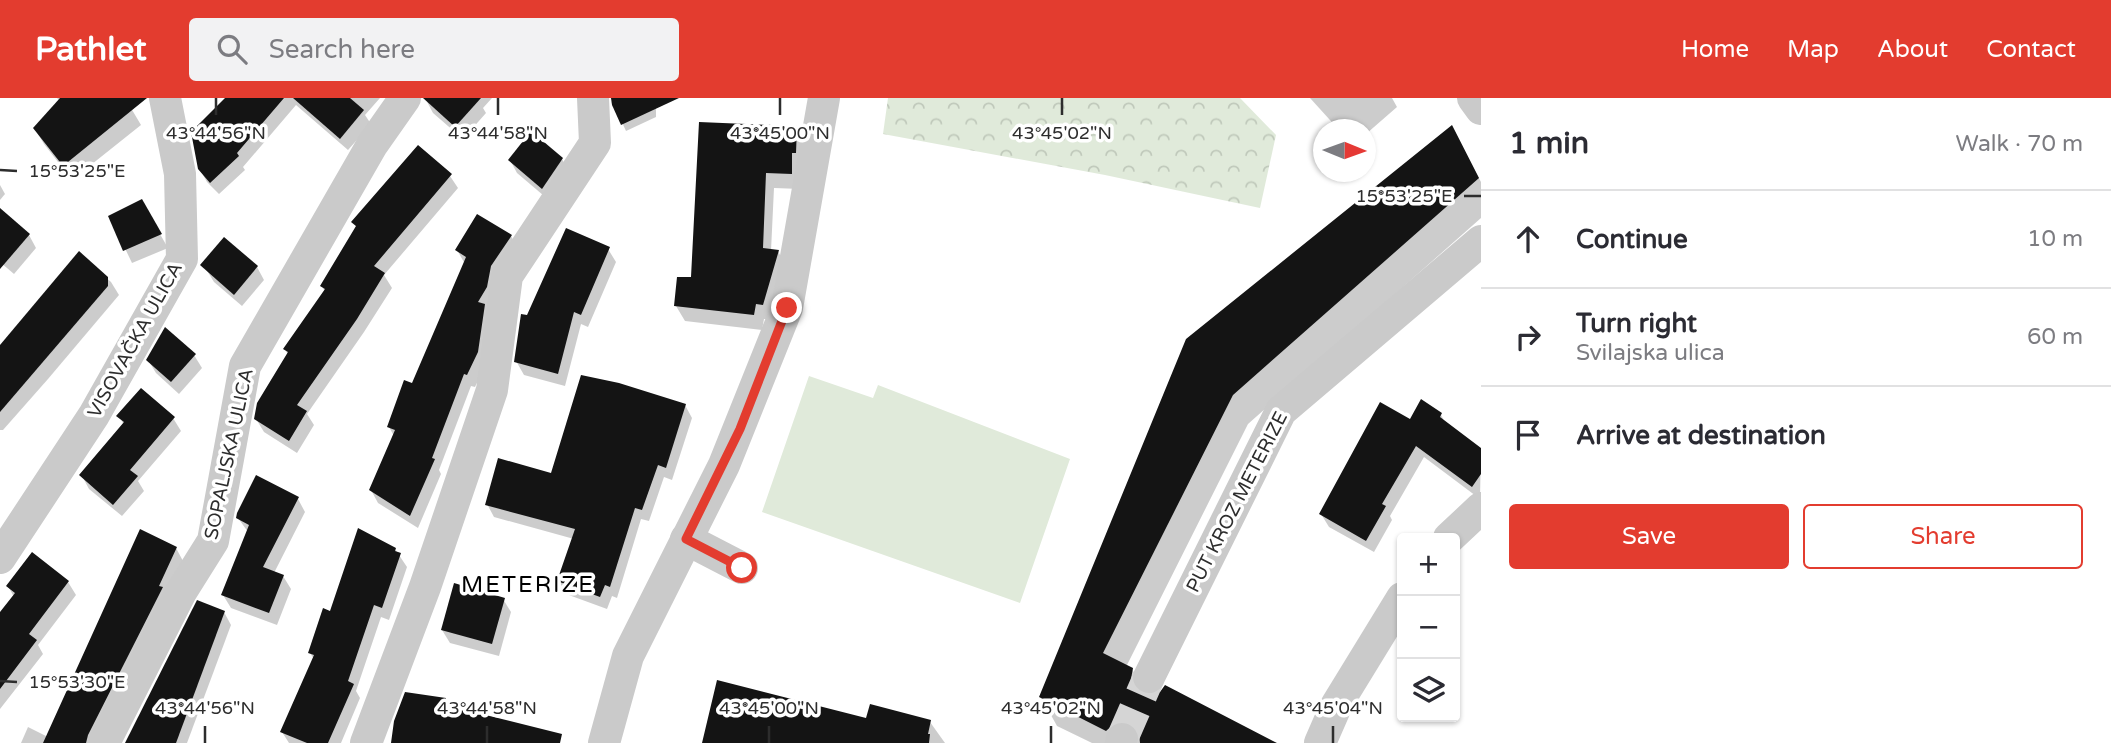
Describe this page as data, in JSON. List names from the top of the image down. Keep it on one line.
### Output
{"streets":{"street":["VISOVAČKA ULICA","SOPALJSKA ULICA","PUT KROZ METERIZE"]},"districts":["METERIZE"],"north":"right","page":{"header":"Pathlet","search":"Search here","nav":["Home","Map","About","Contact"],"heading":["1 min","Walk · 70 m"],"list":[["Continue","10 m"],["Turn right","Svilajska ulica","60 m"],"Arrive at destination"],"buttons":["Save","Share"],"map_buttons":["+","−"]},"coordinates":["43°44'56\"N","43°44'58\"N","43°45'00\"N","43°45'02\"N","15°53'25\"E","15°53'30\"E","43°45'04\"N"]}
